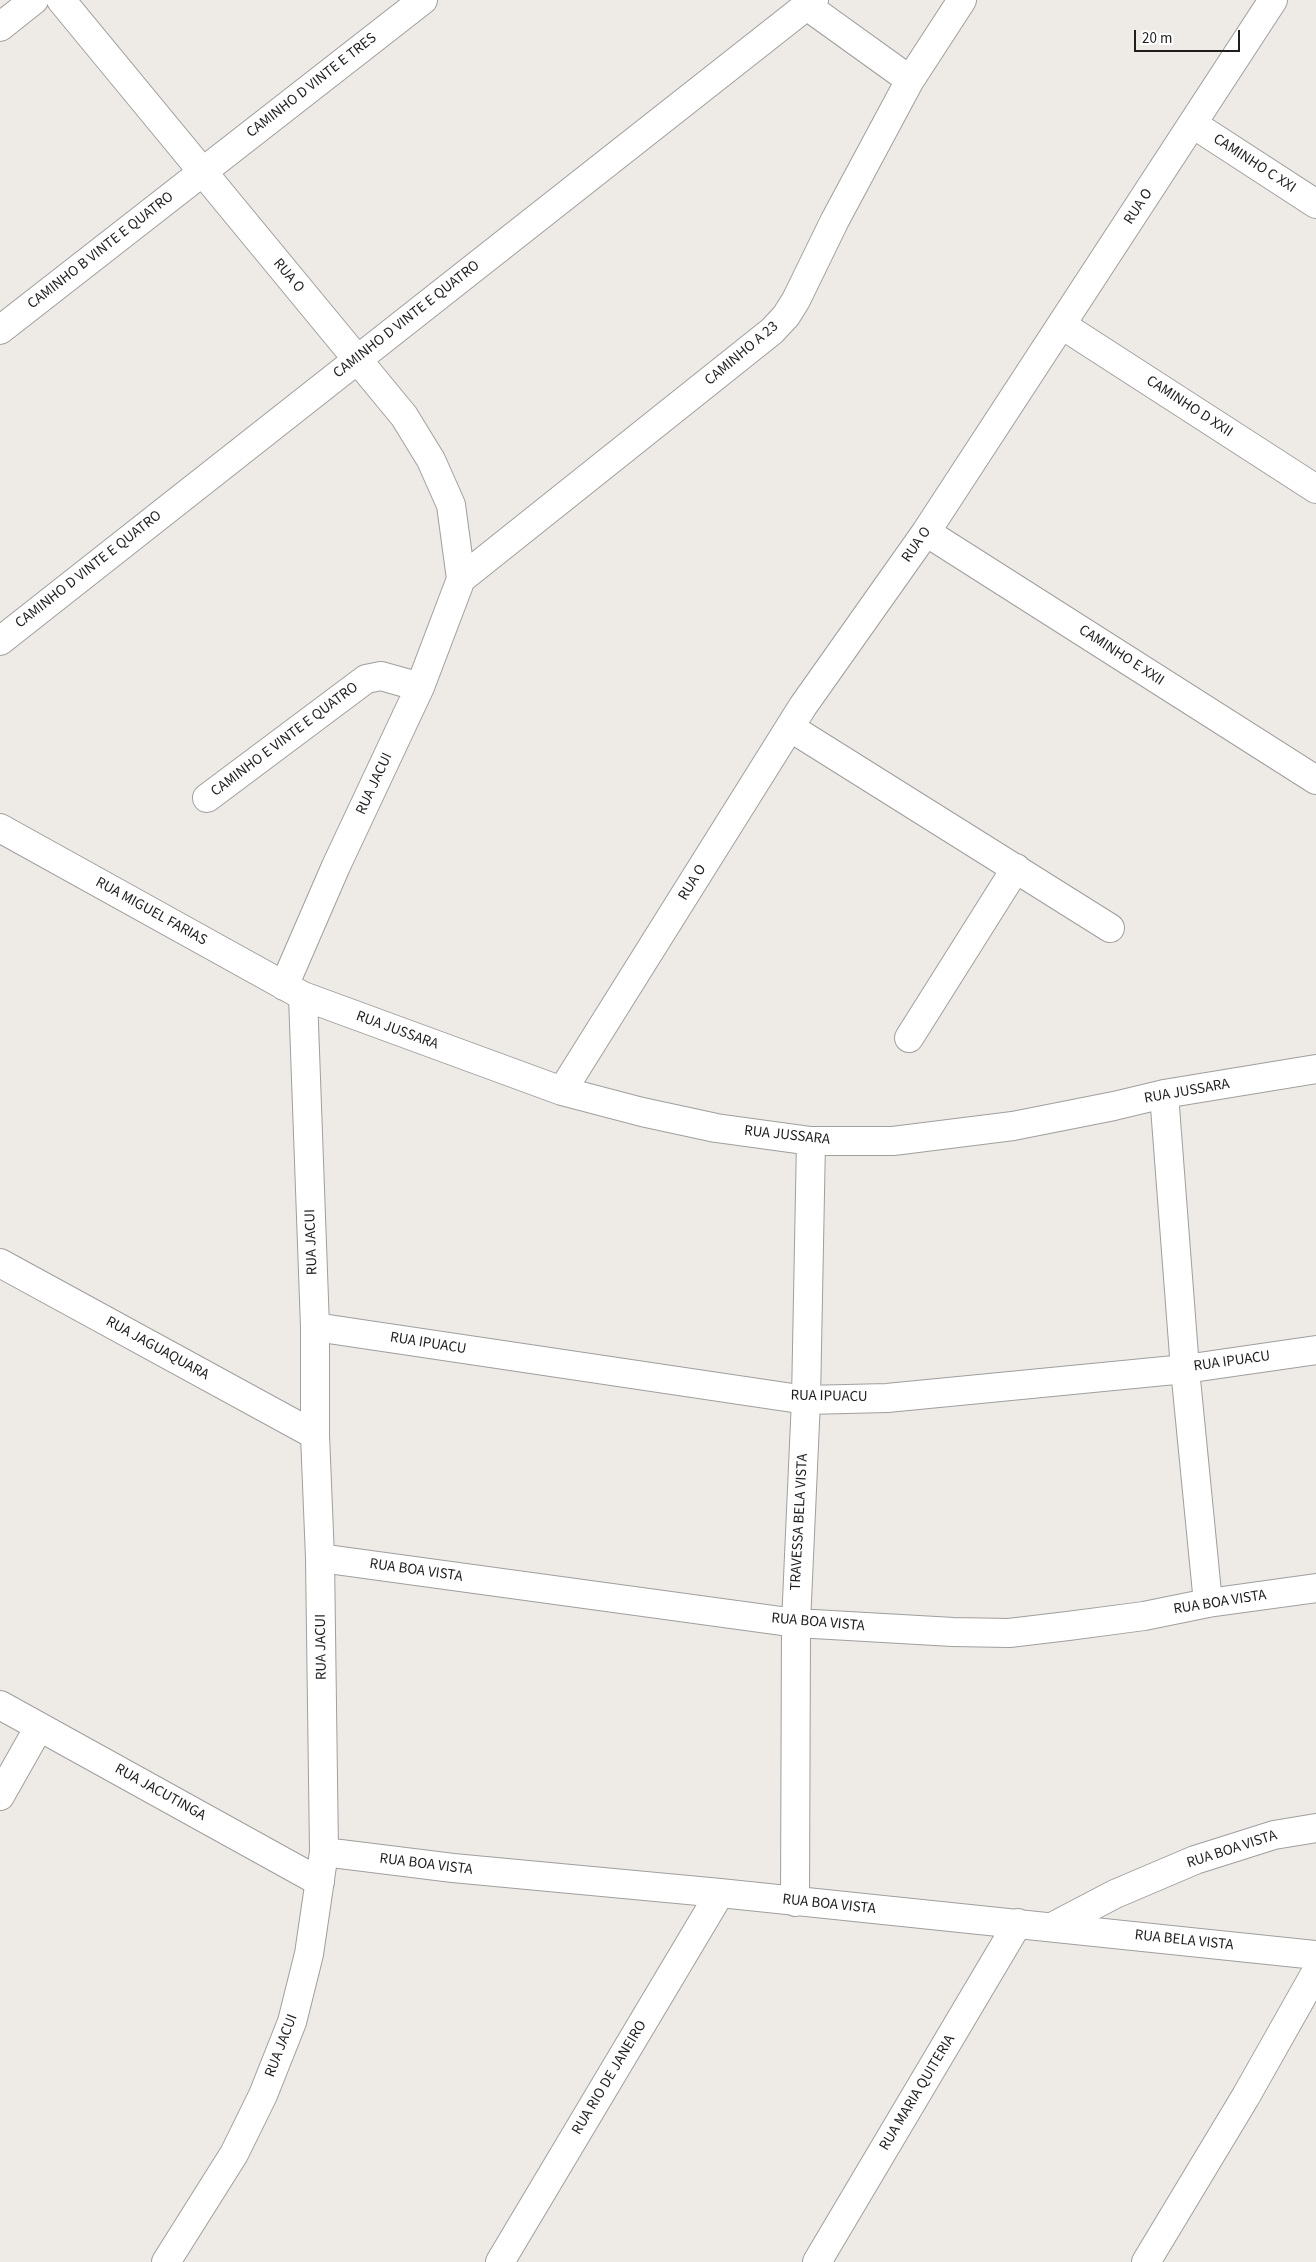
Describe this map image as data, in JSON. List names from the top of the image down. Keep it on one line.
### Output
{"streets":{"street":["CAMINHO D VINTE E TRES","CAMINHO C XXI","RUA O","CAMINHO B VINTE E QUATRO","CAMINHO D VINTE E QUATRO","CAMINHO A 23","CAMINHO D XXII","CAMINHO E XXII","CAMINHO E VINTE E QUATRO","RUA JACUI","RUA MIGUEL FARIAS","RUA JUSSARA","RUA IPUACU","RUA JAGUAQUARA","TRAVESSA BELA VISTA","RUA BOA VISTA","RUA JACUTINGA","RUA BELA VISTA","RUA RIO DE JANEIRO","RUA MARIA QUITERIA"]},"crossings":[["CAMINHO D VINTE E TRES","RUA O"],["CAMINHO D VINTE E TRES","CAMINHO B VINTE E QUATRO"],["CAMINHO C XXI","RUA O"],["RUA O","CAMINHO B VINTE E QUATRO"],["RUA O","CAMINHO D VINTE E QUATRO"],["RUA O","CAMINHO A 23"],["RUA O","CAMINHO D XXII"],["RUA O","CAMINHO E XXII"],["RUA O","RUA JACUI"],["RUA O","RUA JUSSARA"],["CAMINHO A 23","RUA JACUI"],["CAMINHO E VINTE E QUATRO","RUA JACUI"],["RUA JACUI","RUA MIGUEL FARIAS"],["RUA JACUI","RUA JUSSARA"],["RUA JACUI","RUA IPUACU"],["RUA JACUI","RUA JAGUAQUARA"],["RUA JACUI","RUA BOA VISTA"],["RUA JACUI","RUA JACUTINGA"],["RUA MIGUEL FARIAS","RUA JUSSARA"],["RUA JUSSARA","TRAVESSA BELA VISTA"],["RUA IPUACU","TRAVESSA BELA VISTA"],["TRAVESSA BELA VISTA","RUA BOA VISTA"],["RUA BOA VISTA","RUA BELA VISTA"],["RUA BOA VISTA","RUA RIO DE JANEIRO"],["RUA BOA VISTA","RUA MARIA QUITERIA"]],"scale_bar":"20 m"}
